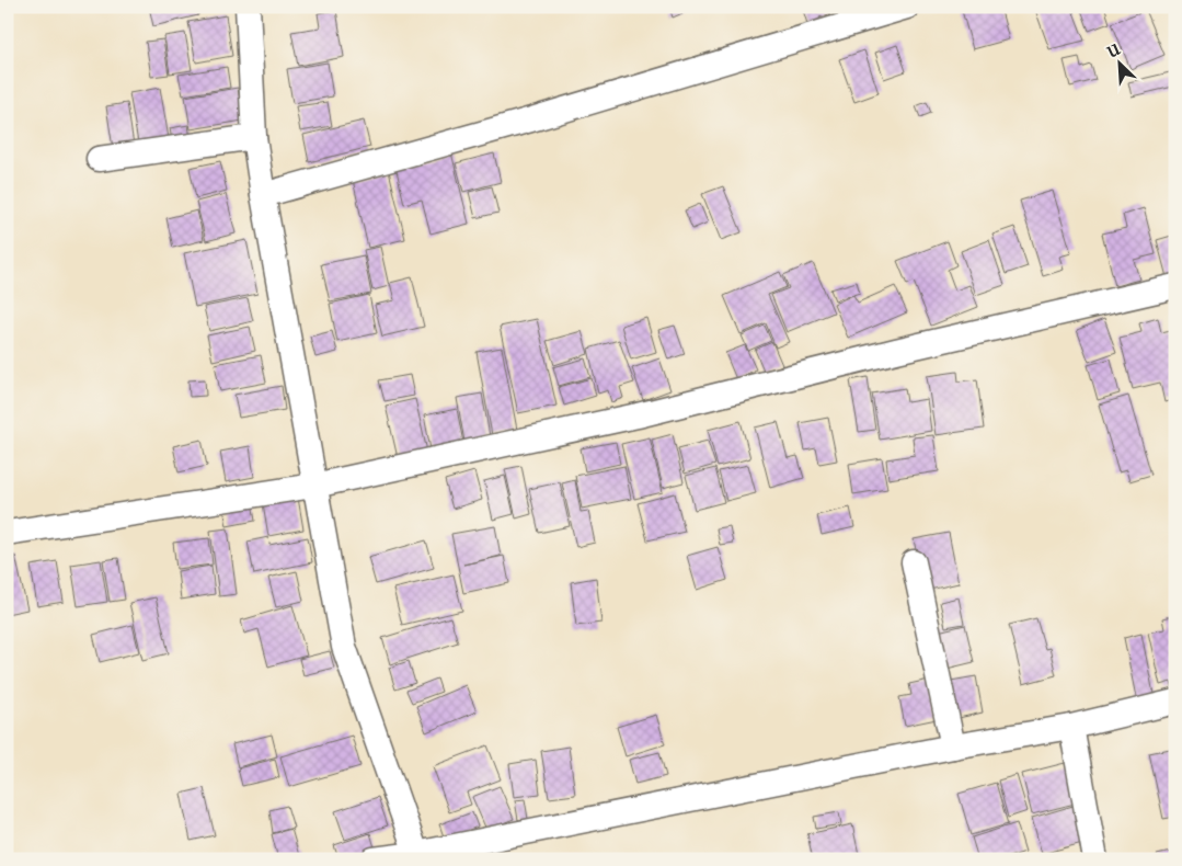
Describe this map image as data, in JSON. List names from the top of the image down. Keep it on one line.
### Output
{"north":"top left"}
